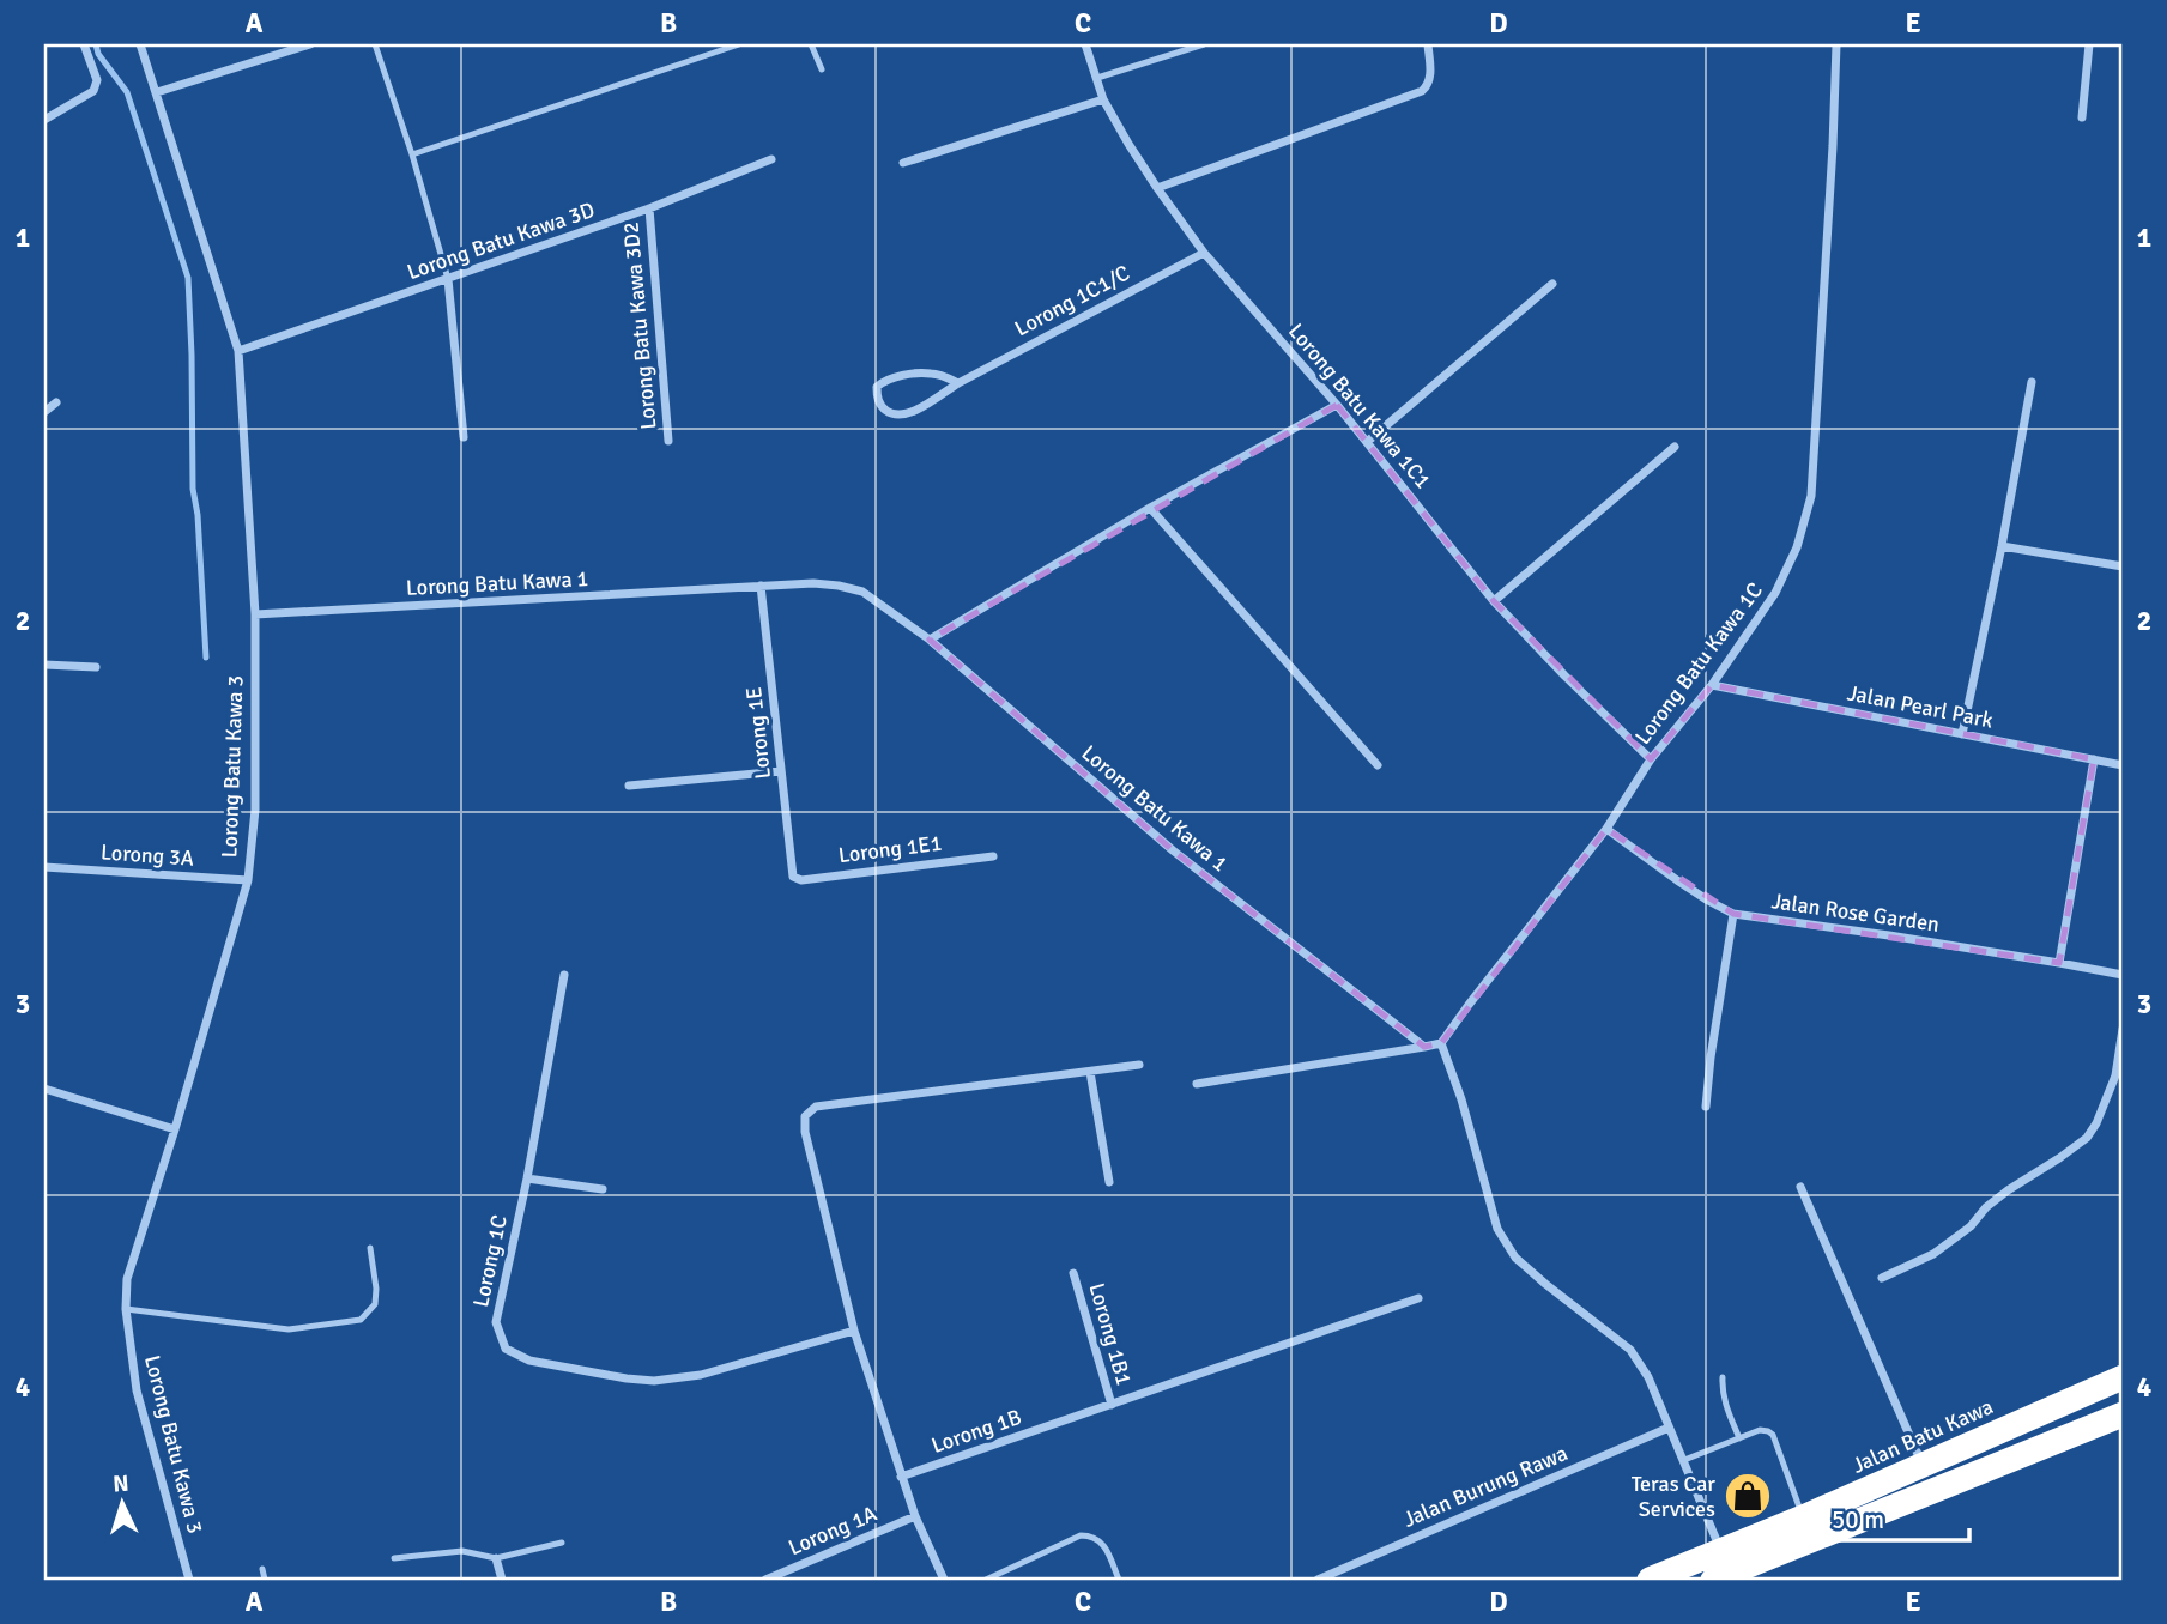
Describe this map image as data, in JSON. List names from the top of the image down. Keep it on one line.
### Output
{"streets":{"highway":["Jalan Batu Kawa"],"street":["Lorong Batu Kawa 3D","Lorong 1C1/C","Lorong Batu Kawa 3D2","Lorong Batu Kawa 1C1","Lorong Batu Kawa 1","Lorong Batu Kawa 1C","Jalan Pearl Park","Lorong 1E","Lorong Batu Kawa 3","Lorong 1E1","Lorong 3A","Jalan Rose Garden","Lorong 1C","Lorong 1B1","Lorong 1B","Jalan Burung Rawa","Lorong 1A"]},"crossings":[["Lorong Batu Kawa 3D","Lorong Batu Kawa 3D2"],["Lorong Batu Kawa 3D","Lorong Batu Kawa 3"],["Lorong 1C1/C","Lorong Batu Kawa 1C1"],["Lorong Batu Kawa 1C1","Lorong Batu Kawa 1C"],["Lorong Batu Kawa 1","Lorong 1E"],["Lorong Batu Kawa 1","Lorong Batu Kawa 3"],["Lorong Batu Kawa 1C","Jalan Pearl Park"],["Lorong Batu Kawa 1C","Jalan Rose Garden"],["Lorong 1E","Lorong 1E1"],["Lorong Batu Kawa 3","Lorong 3A"],["Lorong 1B1","Lorong 1B"]],"places":{"shop":["Teras Car Services"]},"scale_bar":"50 m","north":"top","grid":{"columns":["A","B","C","D","E"],"rows":["1","2","3","4"]}}
